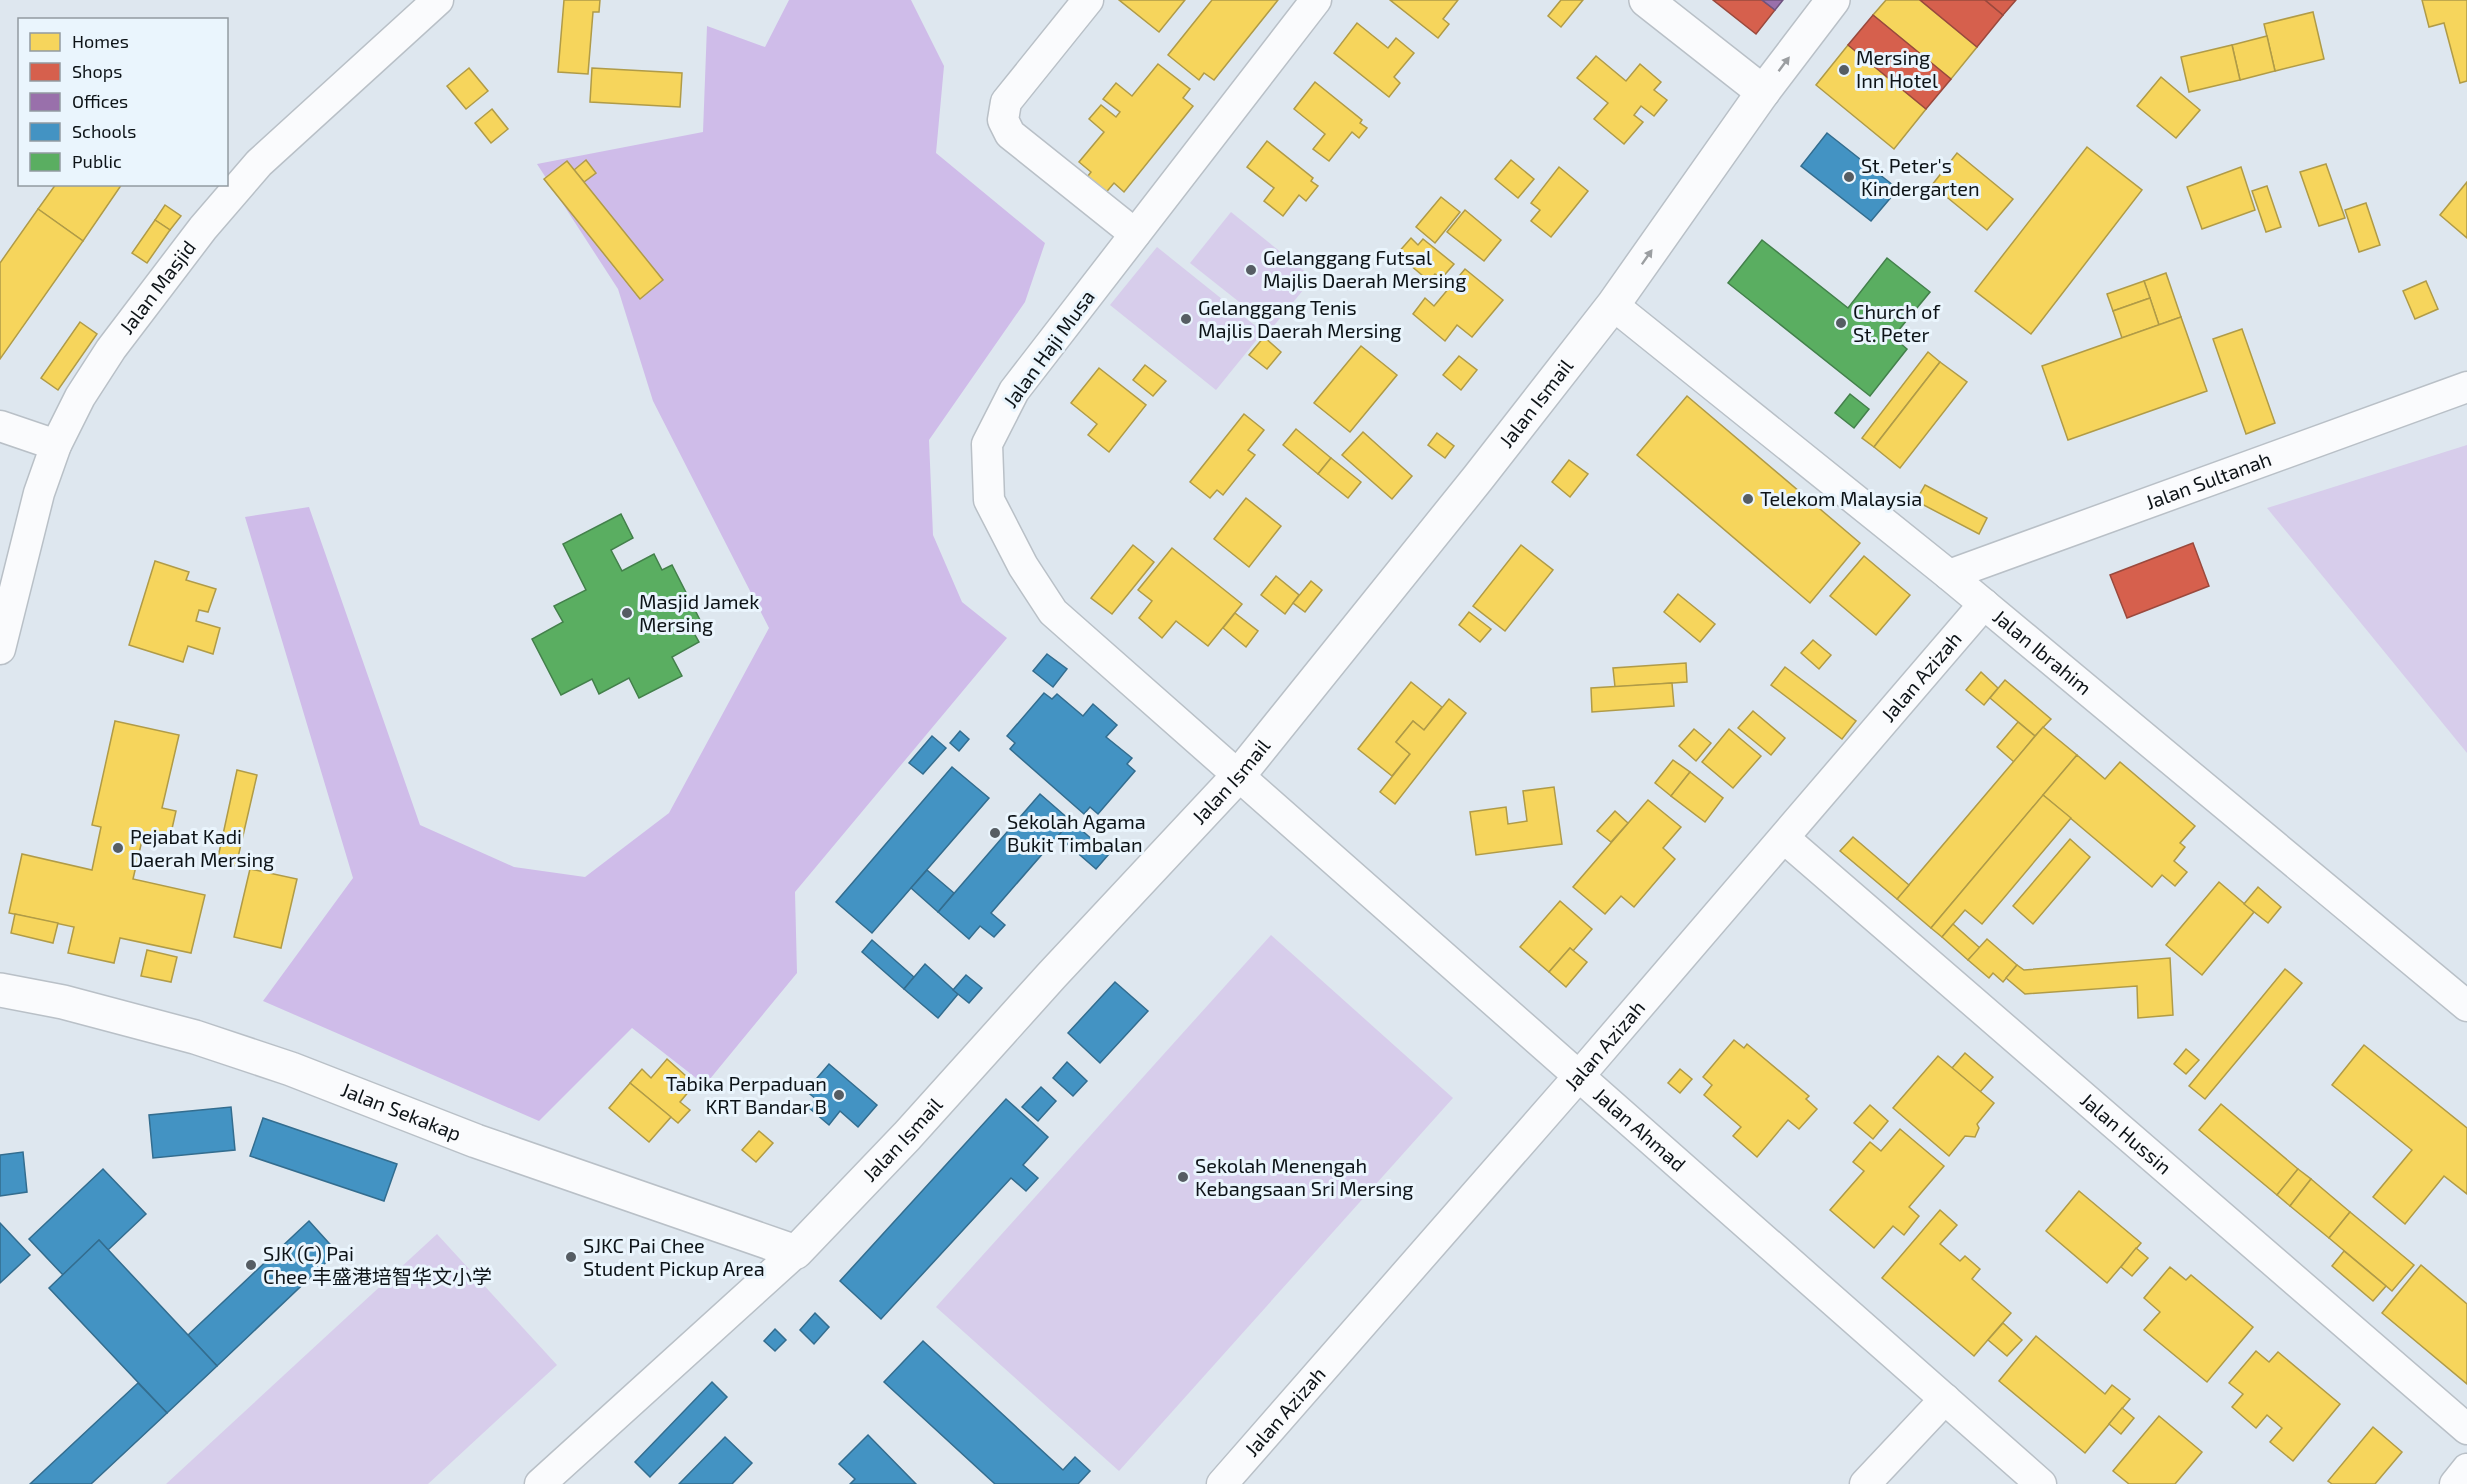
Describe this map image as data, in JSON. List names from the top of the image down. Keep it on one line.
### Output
{"streets":{"street":["Jalan Masjid","Jalan Haji Musa","Jalan Ismail","Jalan Sultanah","Jalan Ibrahim","Jalan Azizah","Jalan Sekakap","Jalan Ahmad","Jalan Hussin"]},"crossings":[["Jalan Haji Musa","Jalan Ismail"],["Jalan Haji Musa","Jalan Ahmad"],["Jalan Ismail","Jalan Ibrahim"],["Jalan Ismail","Jalan Sekakap"],["Jalan Ismail","Jalan Ahmad"],["Jalan Sultanah","Jalan Ibrahim"],["Jalan Ibrahim","Jalan Azizah"],["Jalan Azizah","Jalan Ahmad"],["Jalan Azizah","Jalan Hussin"]],"places":["Mersing Inn Hotel","St. Peter's Kindergarten","Gelanggang Futsal Majlis Daerah Mersing","Gelanggang Tenis Majlis Daerah Mersing","Church of St. Peter","Telekom Malaysia","Masjid Jamek Mersing","Sekolah Agama Bukit Timbalan","Pejabat Kadi Daerah Mersing","Tabika Perpaduan KRT Bandar B","Sekolah Menengah Kebangsaan Sri Mersing","SJKC Pai Chee Student Pickup Area","SJK (C) Pai Chee 丰盛港培智华文小学"],"legend":["Homes","Shops","Offices","Schools","Public"]}
